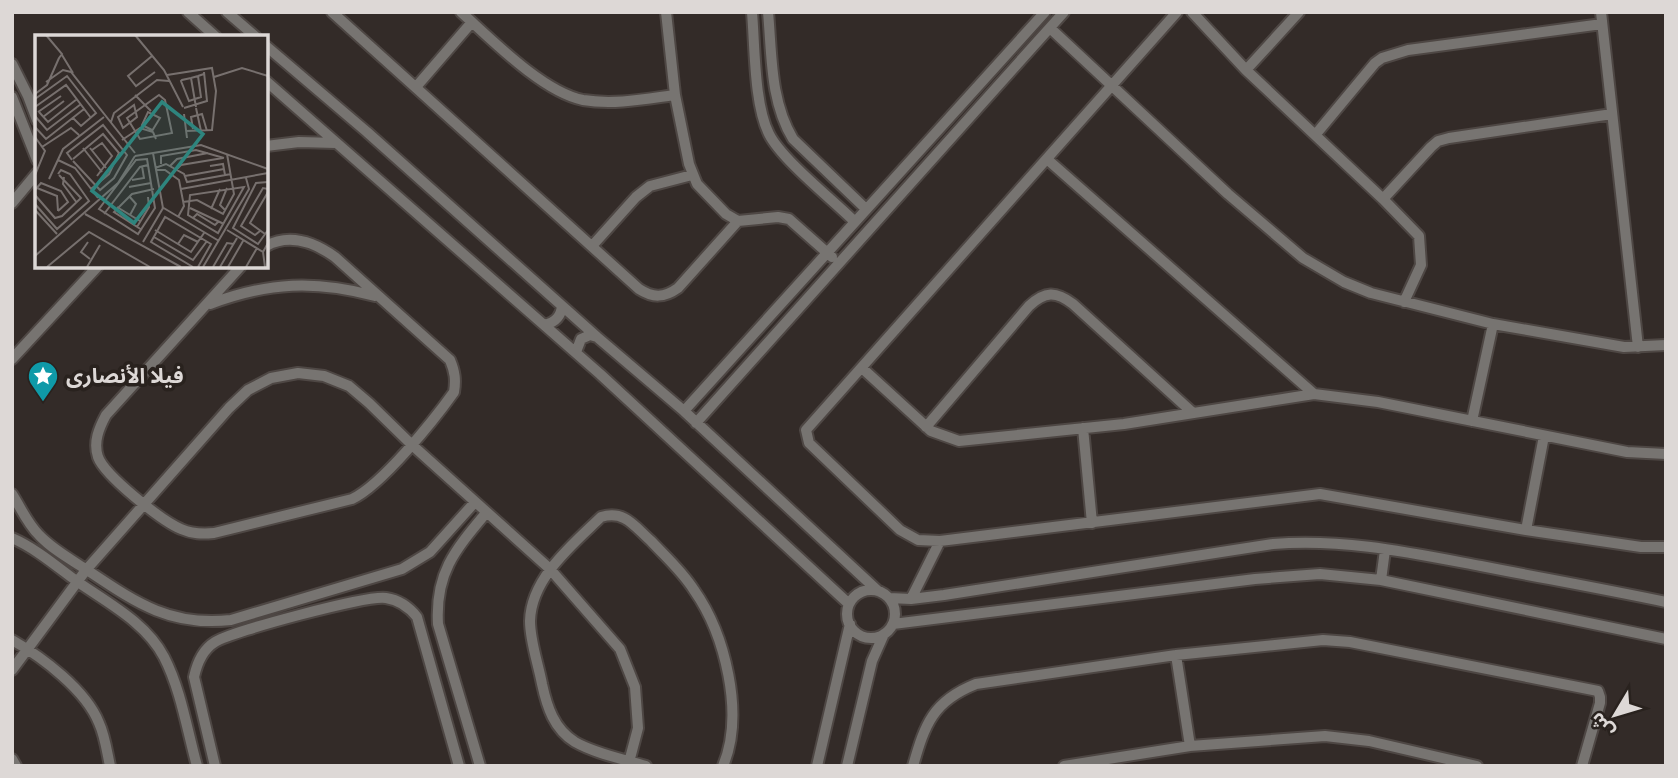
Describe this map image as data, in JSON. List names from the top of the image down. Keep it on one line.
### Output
{"places":{"place":["فيلا الأنصارى"]},"north":"bottom left"}
